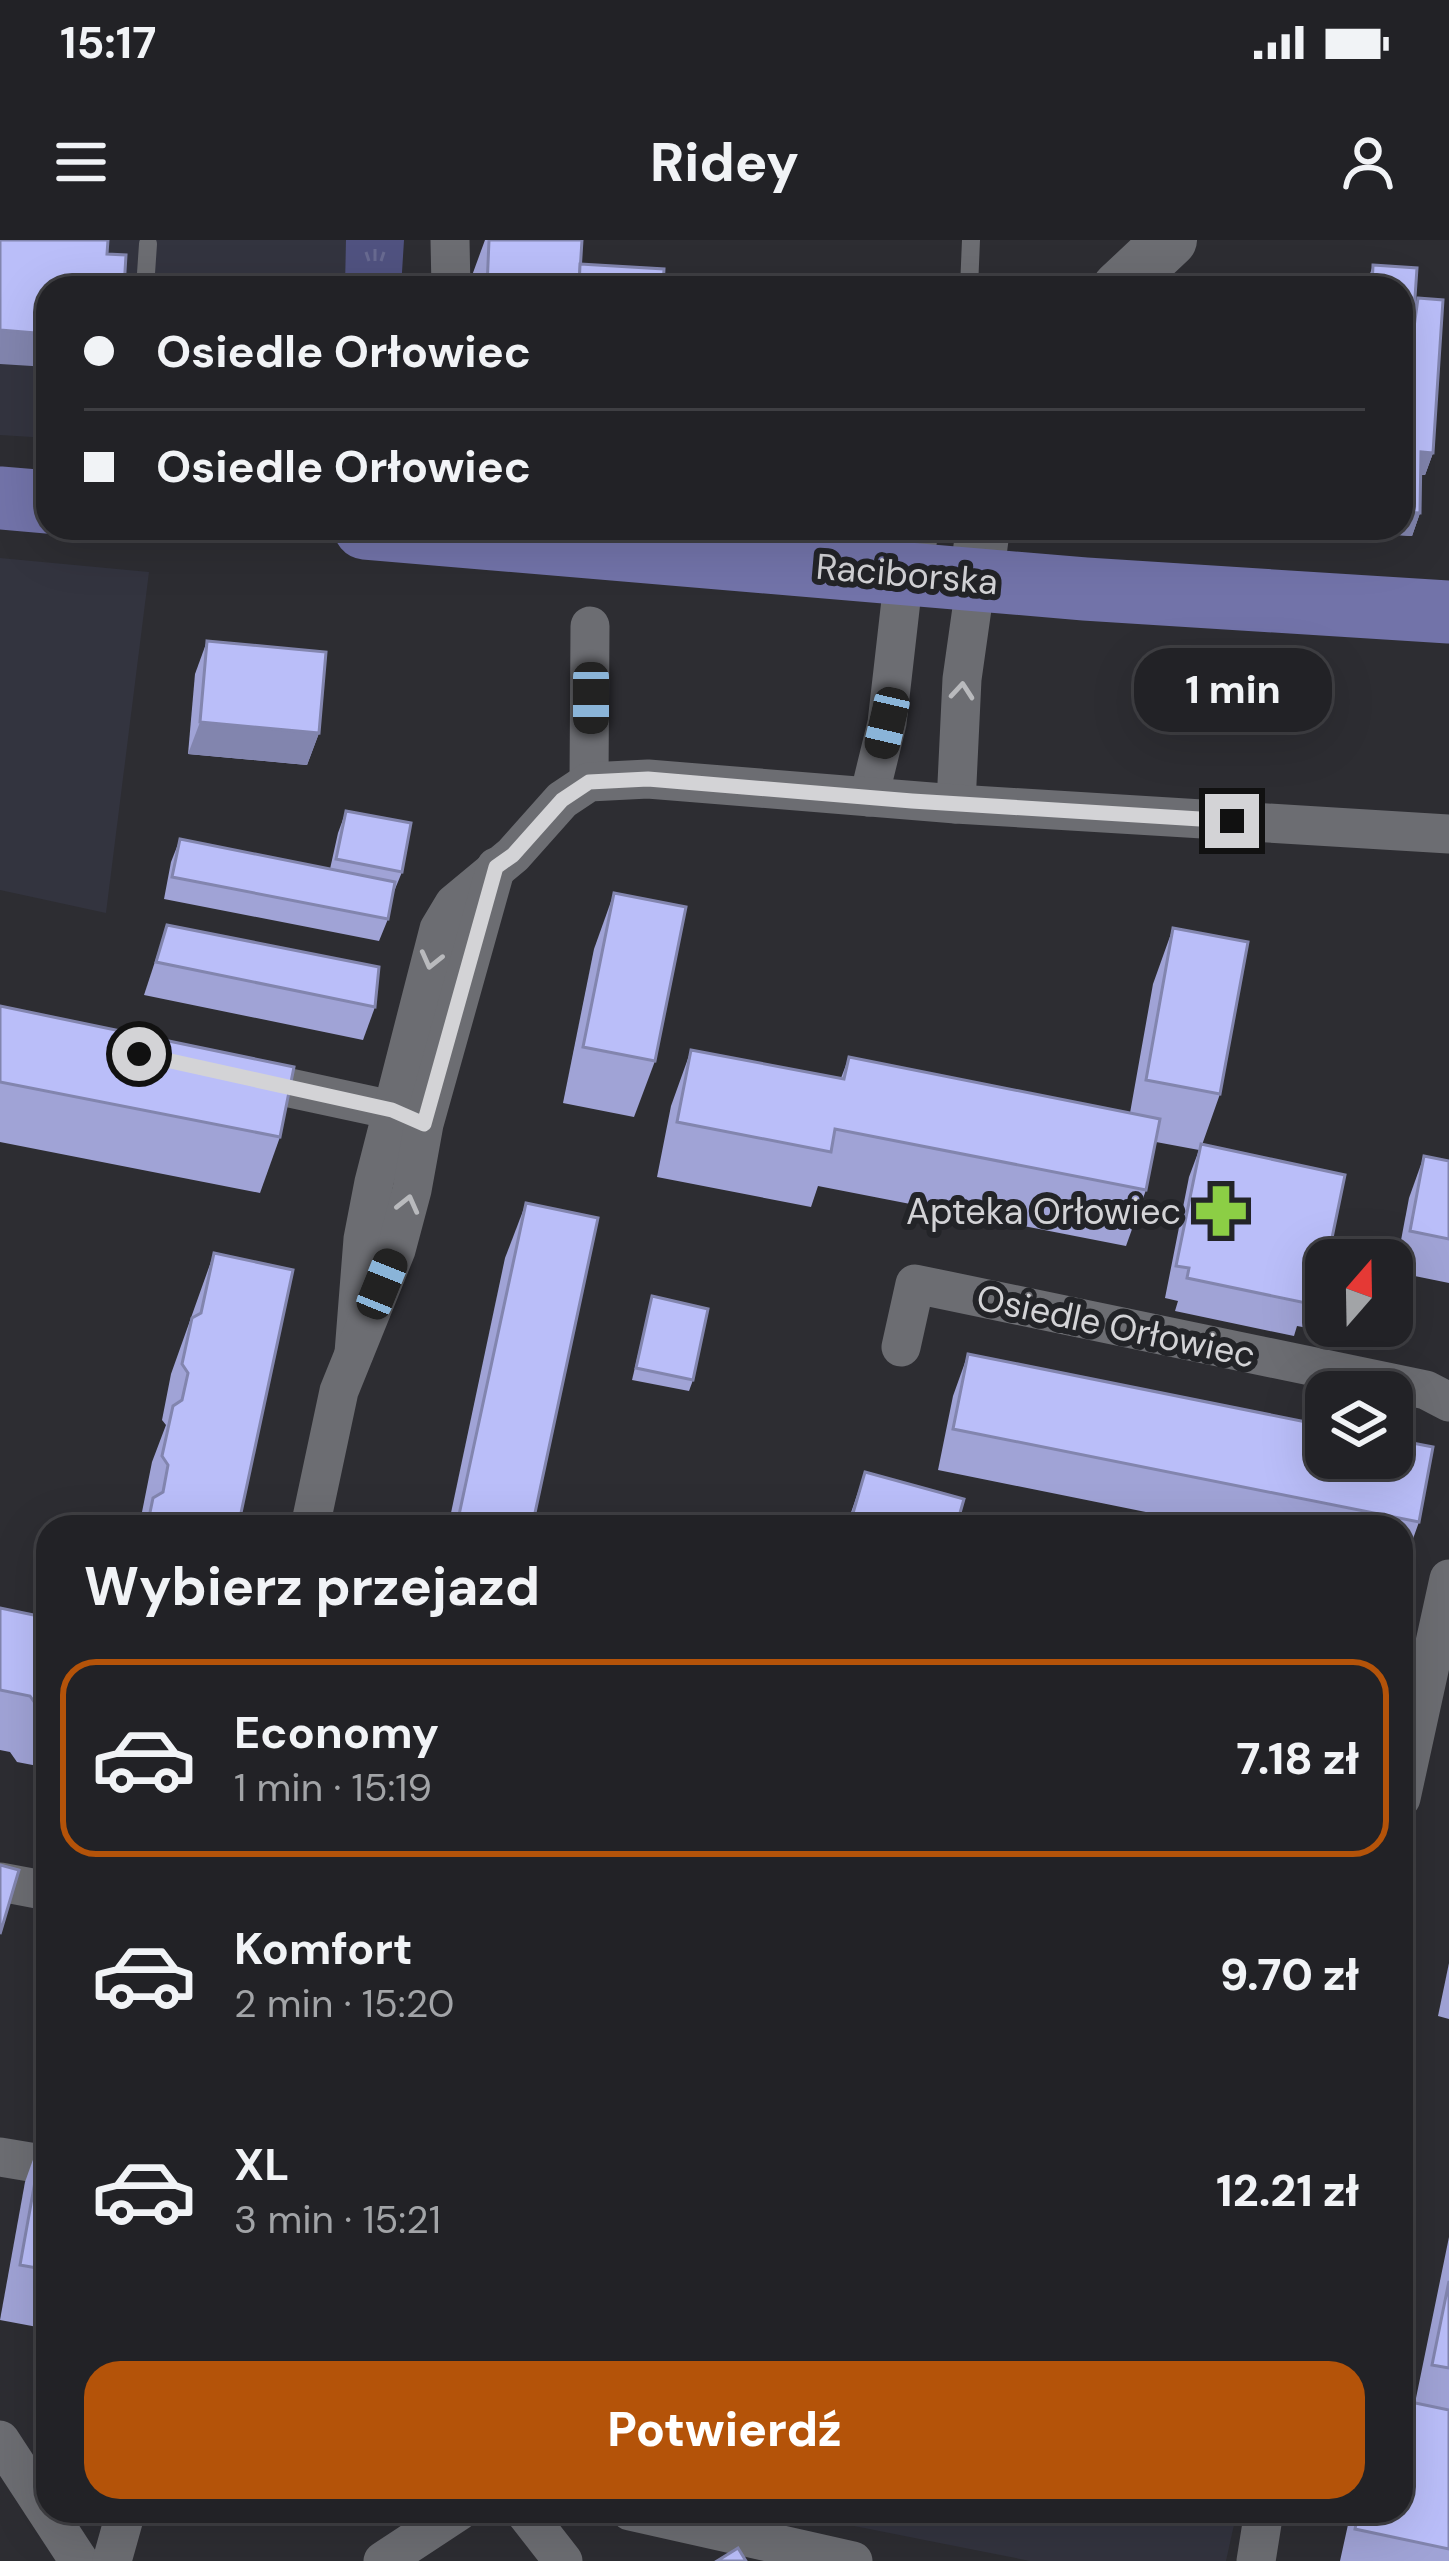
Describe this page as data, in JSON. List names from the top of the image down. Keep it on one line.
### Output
{"streets":{"main road":["Raciborska"],"street":["Osiedle Orłowiec"]},"places":{"pharmacy":["Apteka Orłowiec"]},"north":"top","page":{"status":"15:17","header":"Ridey","banner":["Osiedle Orłowiec","Osiedle Orłowiec"],"bubble":"1 min","heading":"Wybierz przejazd","list":[{"name":"Economy","note":"1 min · 15:19","value":"7.18 zł"},{"name":"Komfort","note":"2 min · 15:20","value":"9.70 zł"},{"name":"XL","note":"3 min · 15:21","value":"12.21 zł"}],"buttons":"Potwierdź"}}
